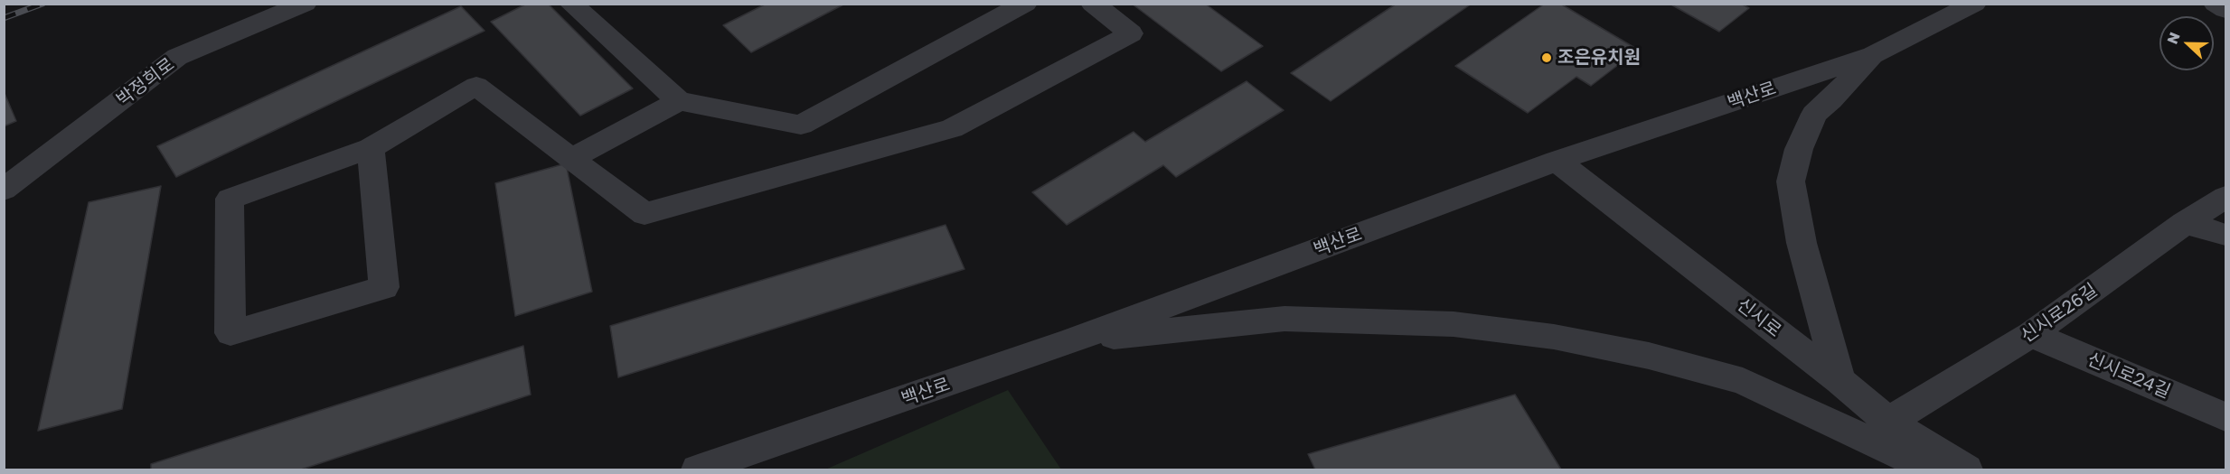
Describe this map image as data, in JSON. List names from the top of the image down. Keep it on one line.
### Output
{"streets":{"street":["박정희로","백산로","신시로26길","신시로","신시로24길"]},"crossings":[["백산로","신시로"],["신시로26길","신시로"],["신시로26길","신시로24길"]],"places":["조은유치원"],"north":"left"}
